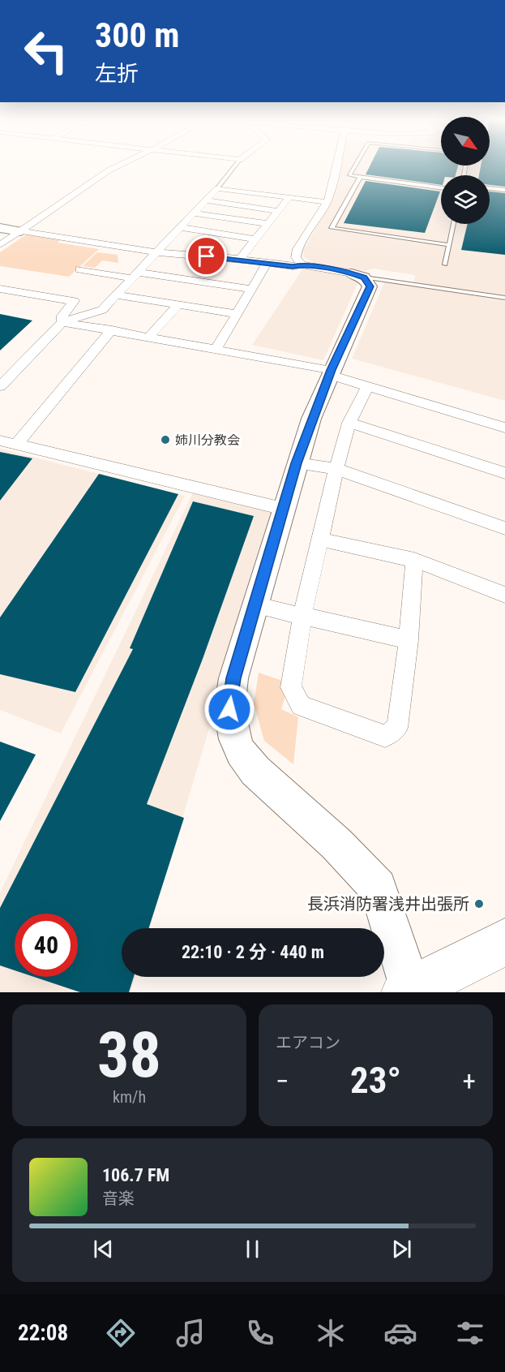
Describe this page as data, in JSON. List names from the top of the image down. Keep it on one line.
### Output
{"places":["姉川分教会","長浜消防署浅井出張所"],"north":"bottom right","page":{"turn":["300 m","左折"],"limit":"40","trip":"22:10 · 2 分 · 440 m","tile":[["38","km/h"],"エアコン"],"heat":["−","23°","+"],"song":["106.7 FM","音楽"],"tabs":"22:08"}}
